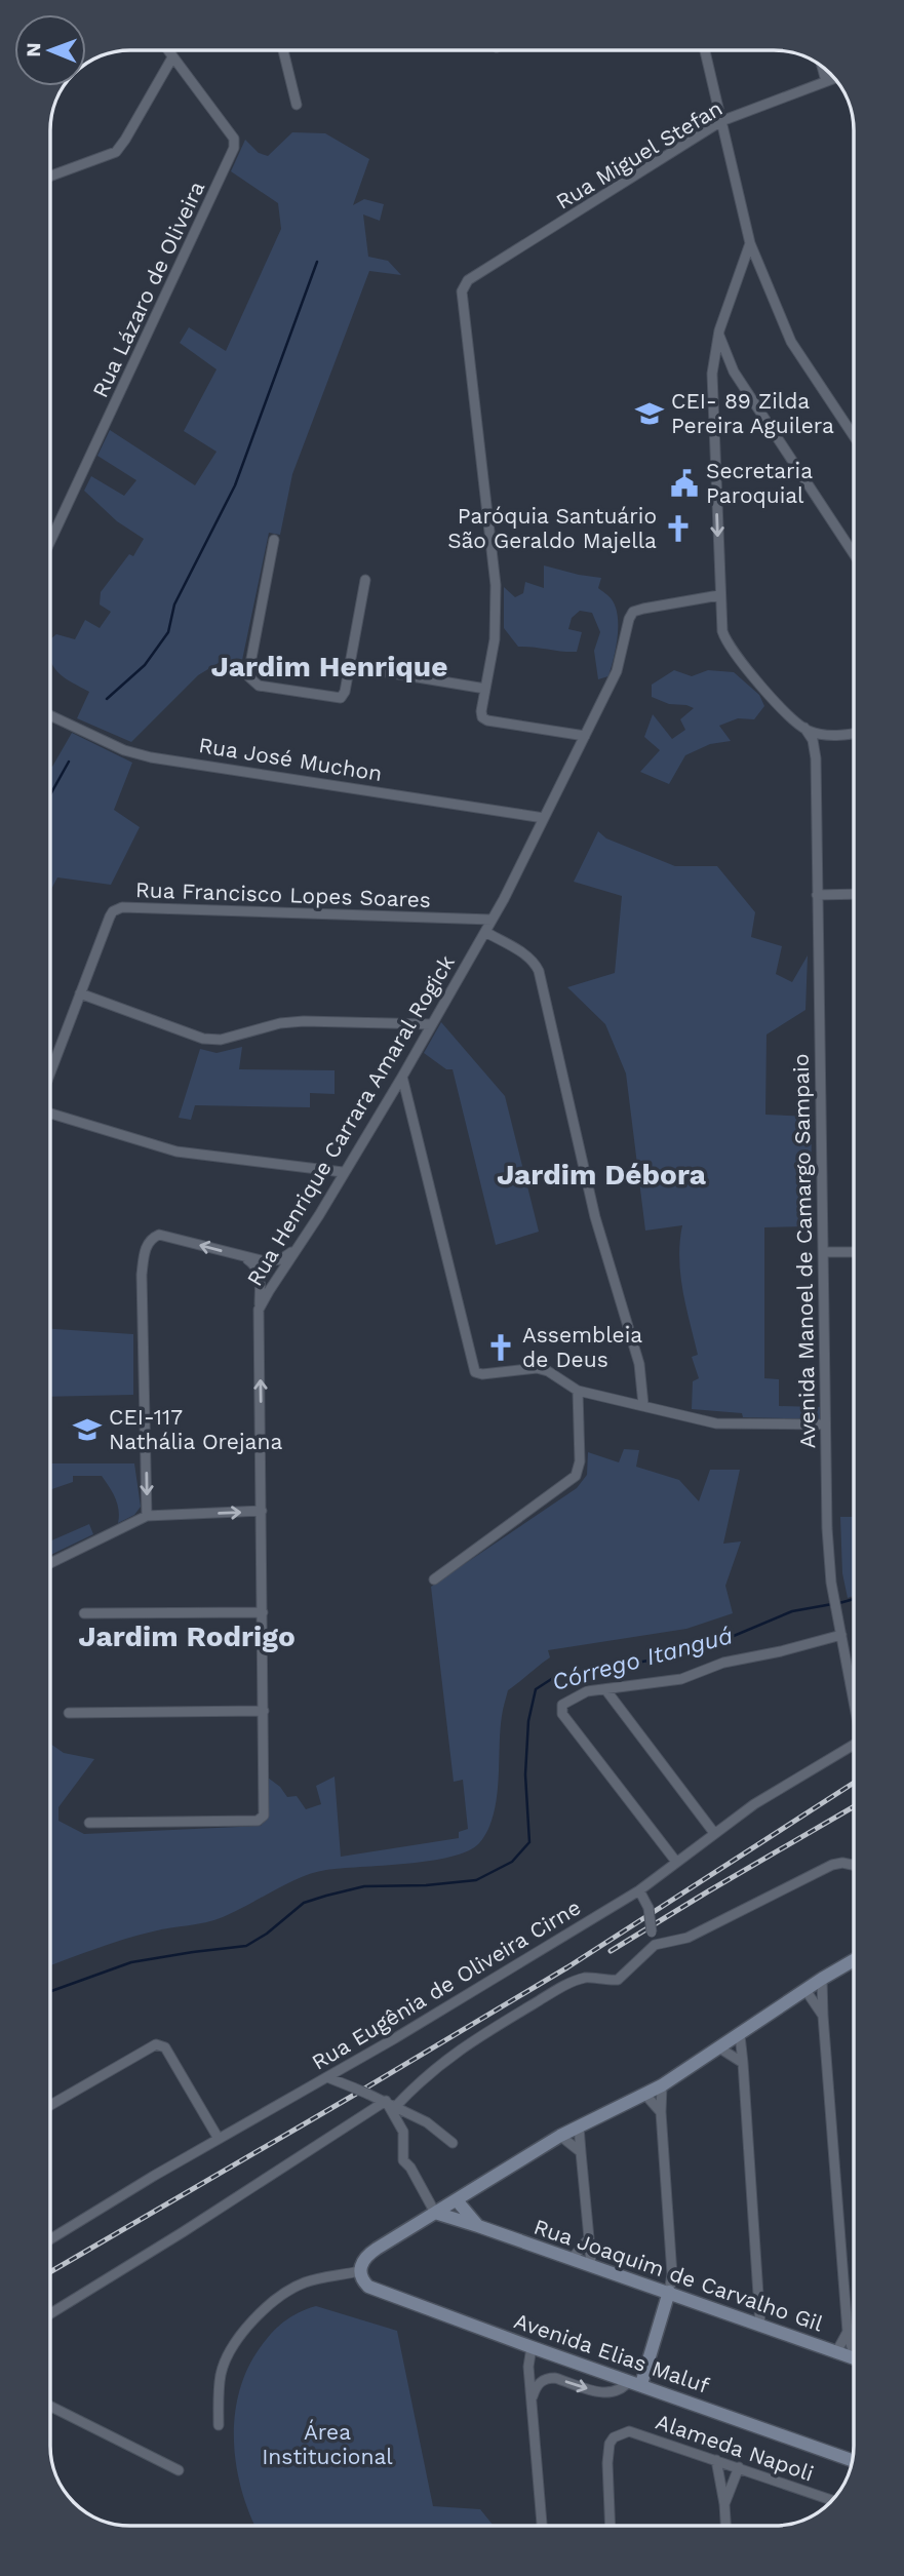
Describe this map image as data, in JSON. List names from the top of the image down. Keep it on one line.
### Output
{"streets":{"street":["Rua Miguel Stefan","Rua Lázaro de Oliveira","Rua José Muchon","Rua Francisco Lopes Soares","Rua Henrique Carrara Amaral Rogick","Avenida Manoel de Camargo Sampaio","Rua Eugênia de Oliveira Cirne","Rua Joaquim de Carvalho Gil","Avenida Elias Maluf","Alameda Napoli"]},"crossings":[["Rua José Muchon","Rua Henrique Carrara Amaral Rogick"],["Rua Francisco Lopes Soares","Rua Henrique Carrara Amaral Rogick"],["Rua Henrique Carrara Amaral Rogick","Avenida Manoel de Camargo Sampaio"]],"districts":["Jardim Henrique","Jardim Débora","Jardim Rodrigo"],"water":["Córrego Itanguá"],"parks":["Área Institucional"],"places":{"school or university":["CEI- 89 Zilda Pereira Aguilera","CEI-117 Nathália Orejana"],"public building":["Secretaria Paroquial"],"church":["Paróquia Santuário São Geraldo Majella","Assembleia de Deus"]},"north":"left"}
